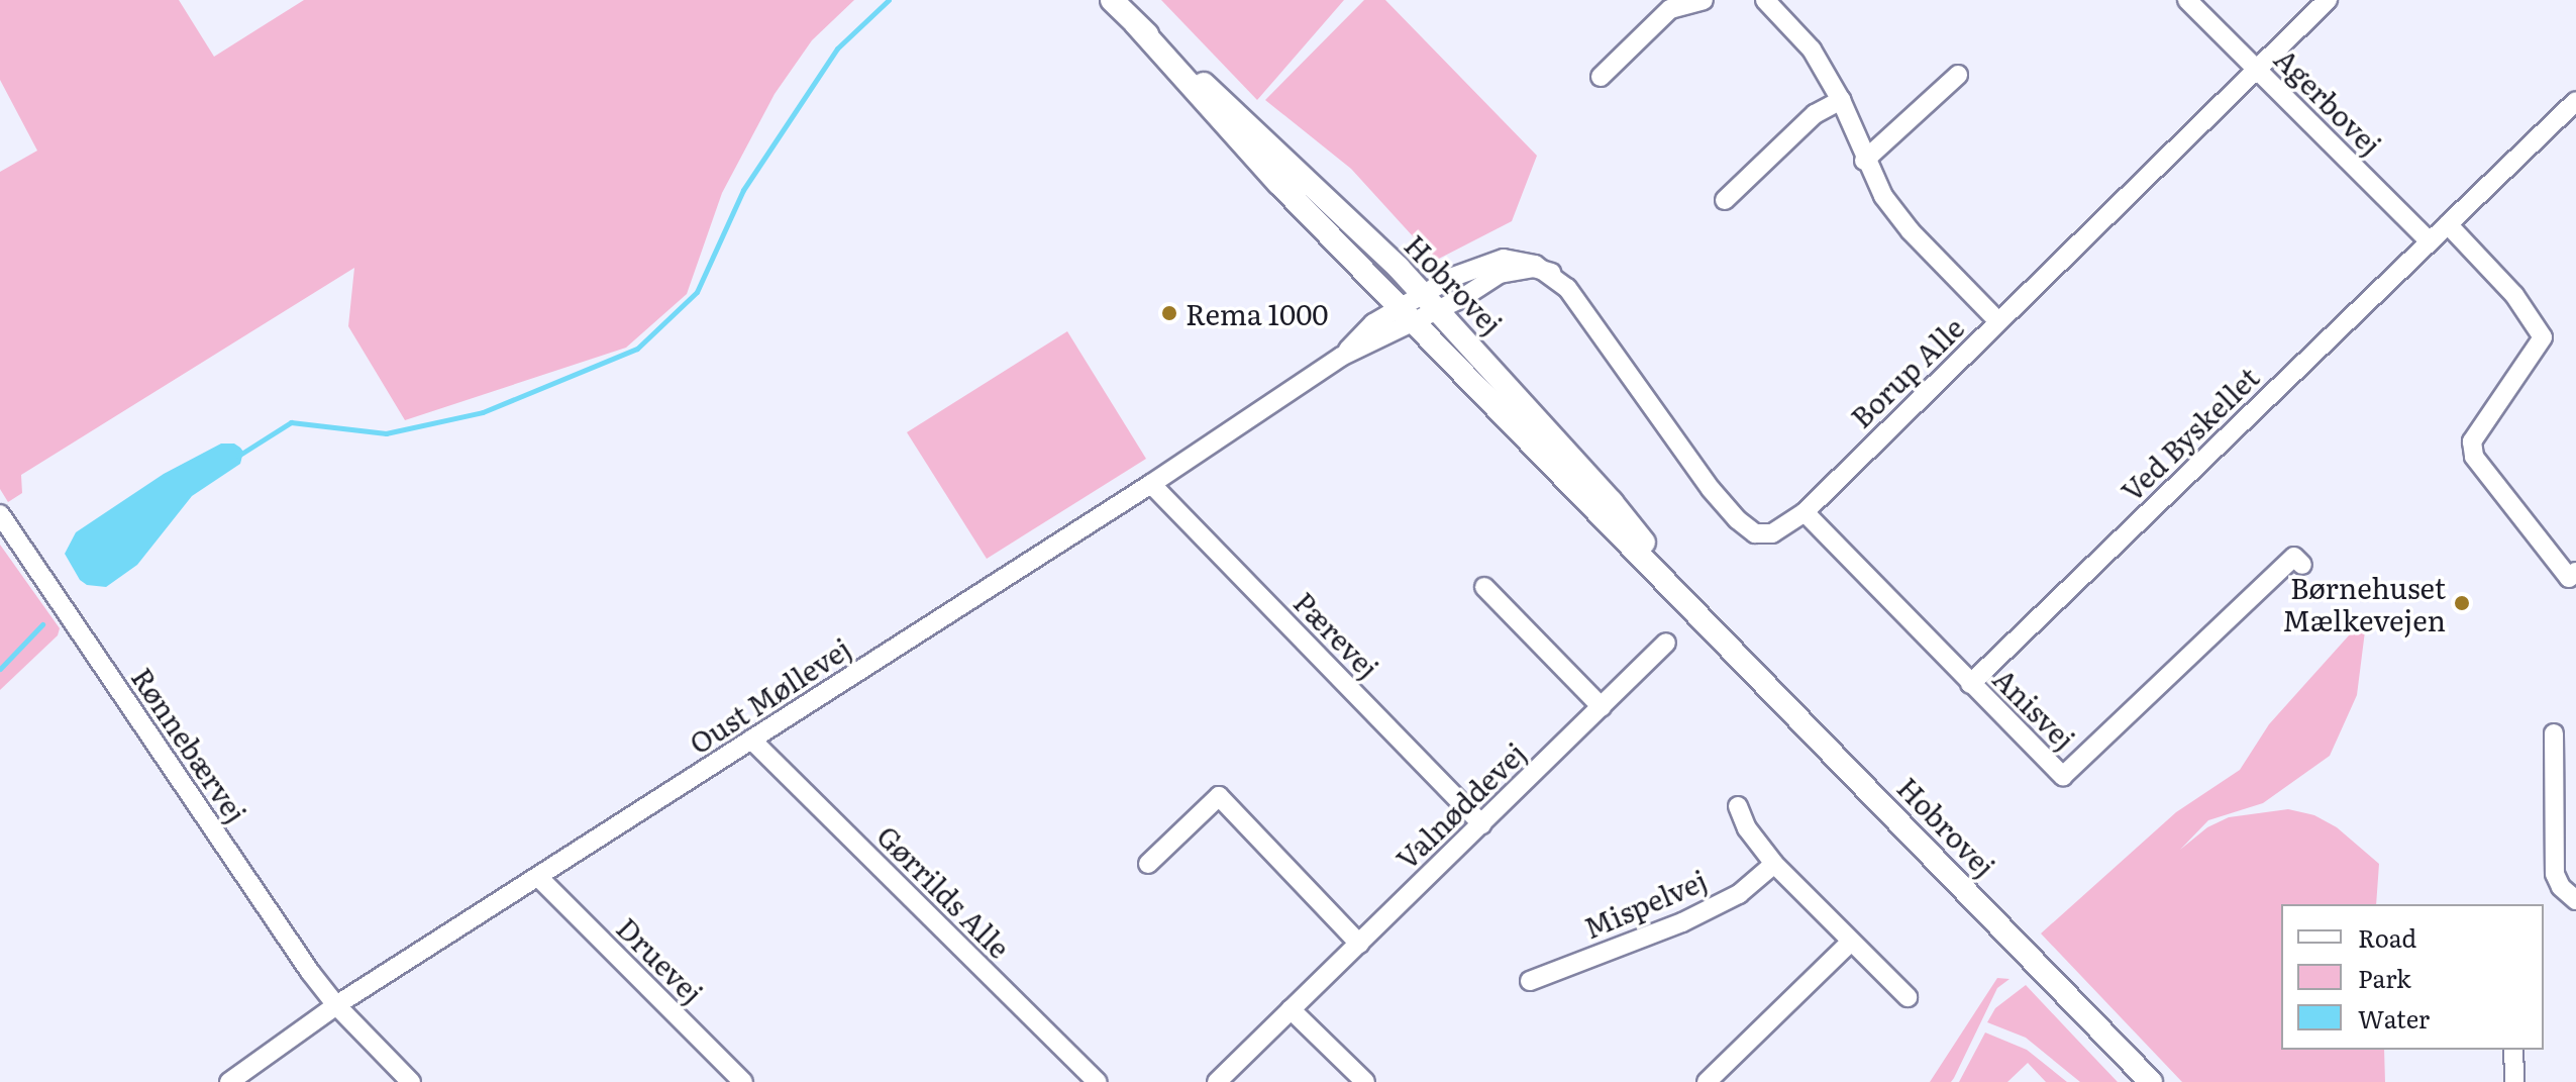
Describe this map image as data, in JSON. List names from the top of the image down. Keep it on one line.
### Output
{"streets":{"main road":["Hobrovej"],"street":["Agerbovej","Borup Alle","Ved Byskellet","Pærevej","Oust Møllevej","Anisvej","Rønnebærvej","Valnøddevej","Gørrilds Alle","Mispelvej","Druevej"]},"crossings":[["Agerbovej","Borup Alle"],["Agerbovej","Ved Byskellet"],["Hobrovej","Borup Alle"],["Hobrovej","Oust Møllevej"],["Borup Alle","Oust Møllevej"],["Borup Alle","Anisvej"],["Ved Byskellet","Anisvej"],["Pærevej","Oust Møllevej"],["Pærevej","Valnøddevej"],["Oust Møllevej","Rønnebærvej"],["Oust Møllevej","Gørrilds Alle"],["Oust Møllevej","Druevej"]],"places":["Rema 1000","Børnehuset Mælkevejen"],"legend":["Road","Park","Water"]}
